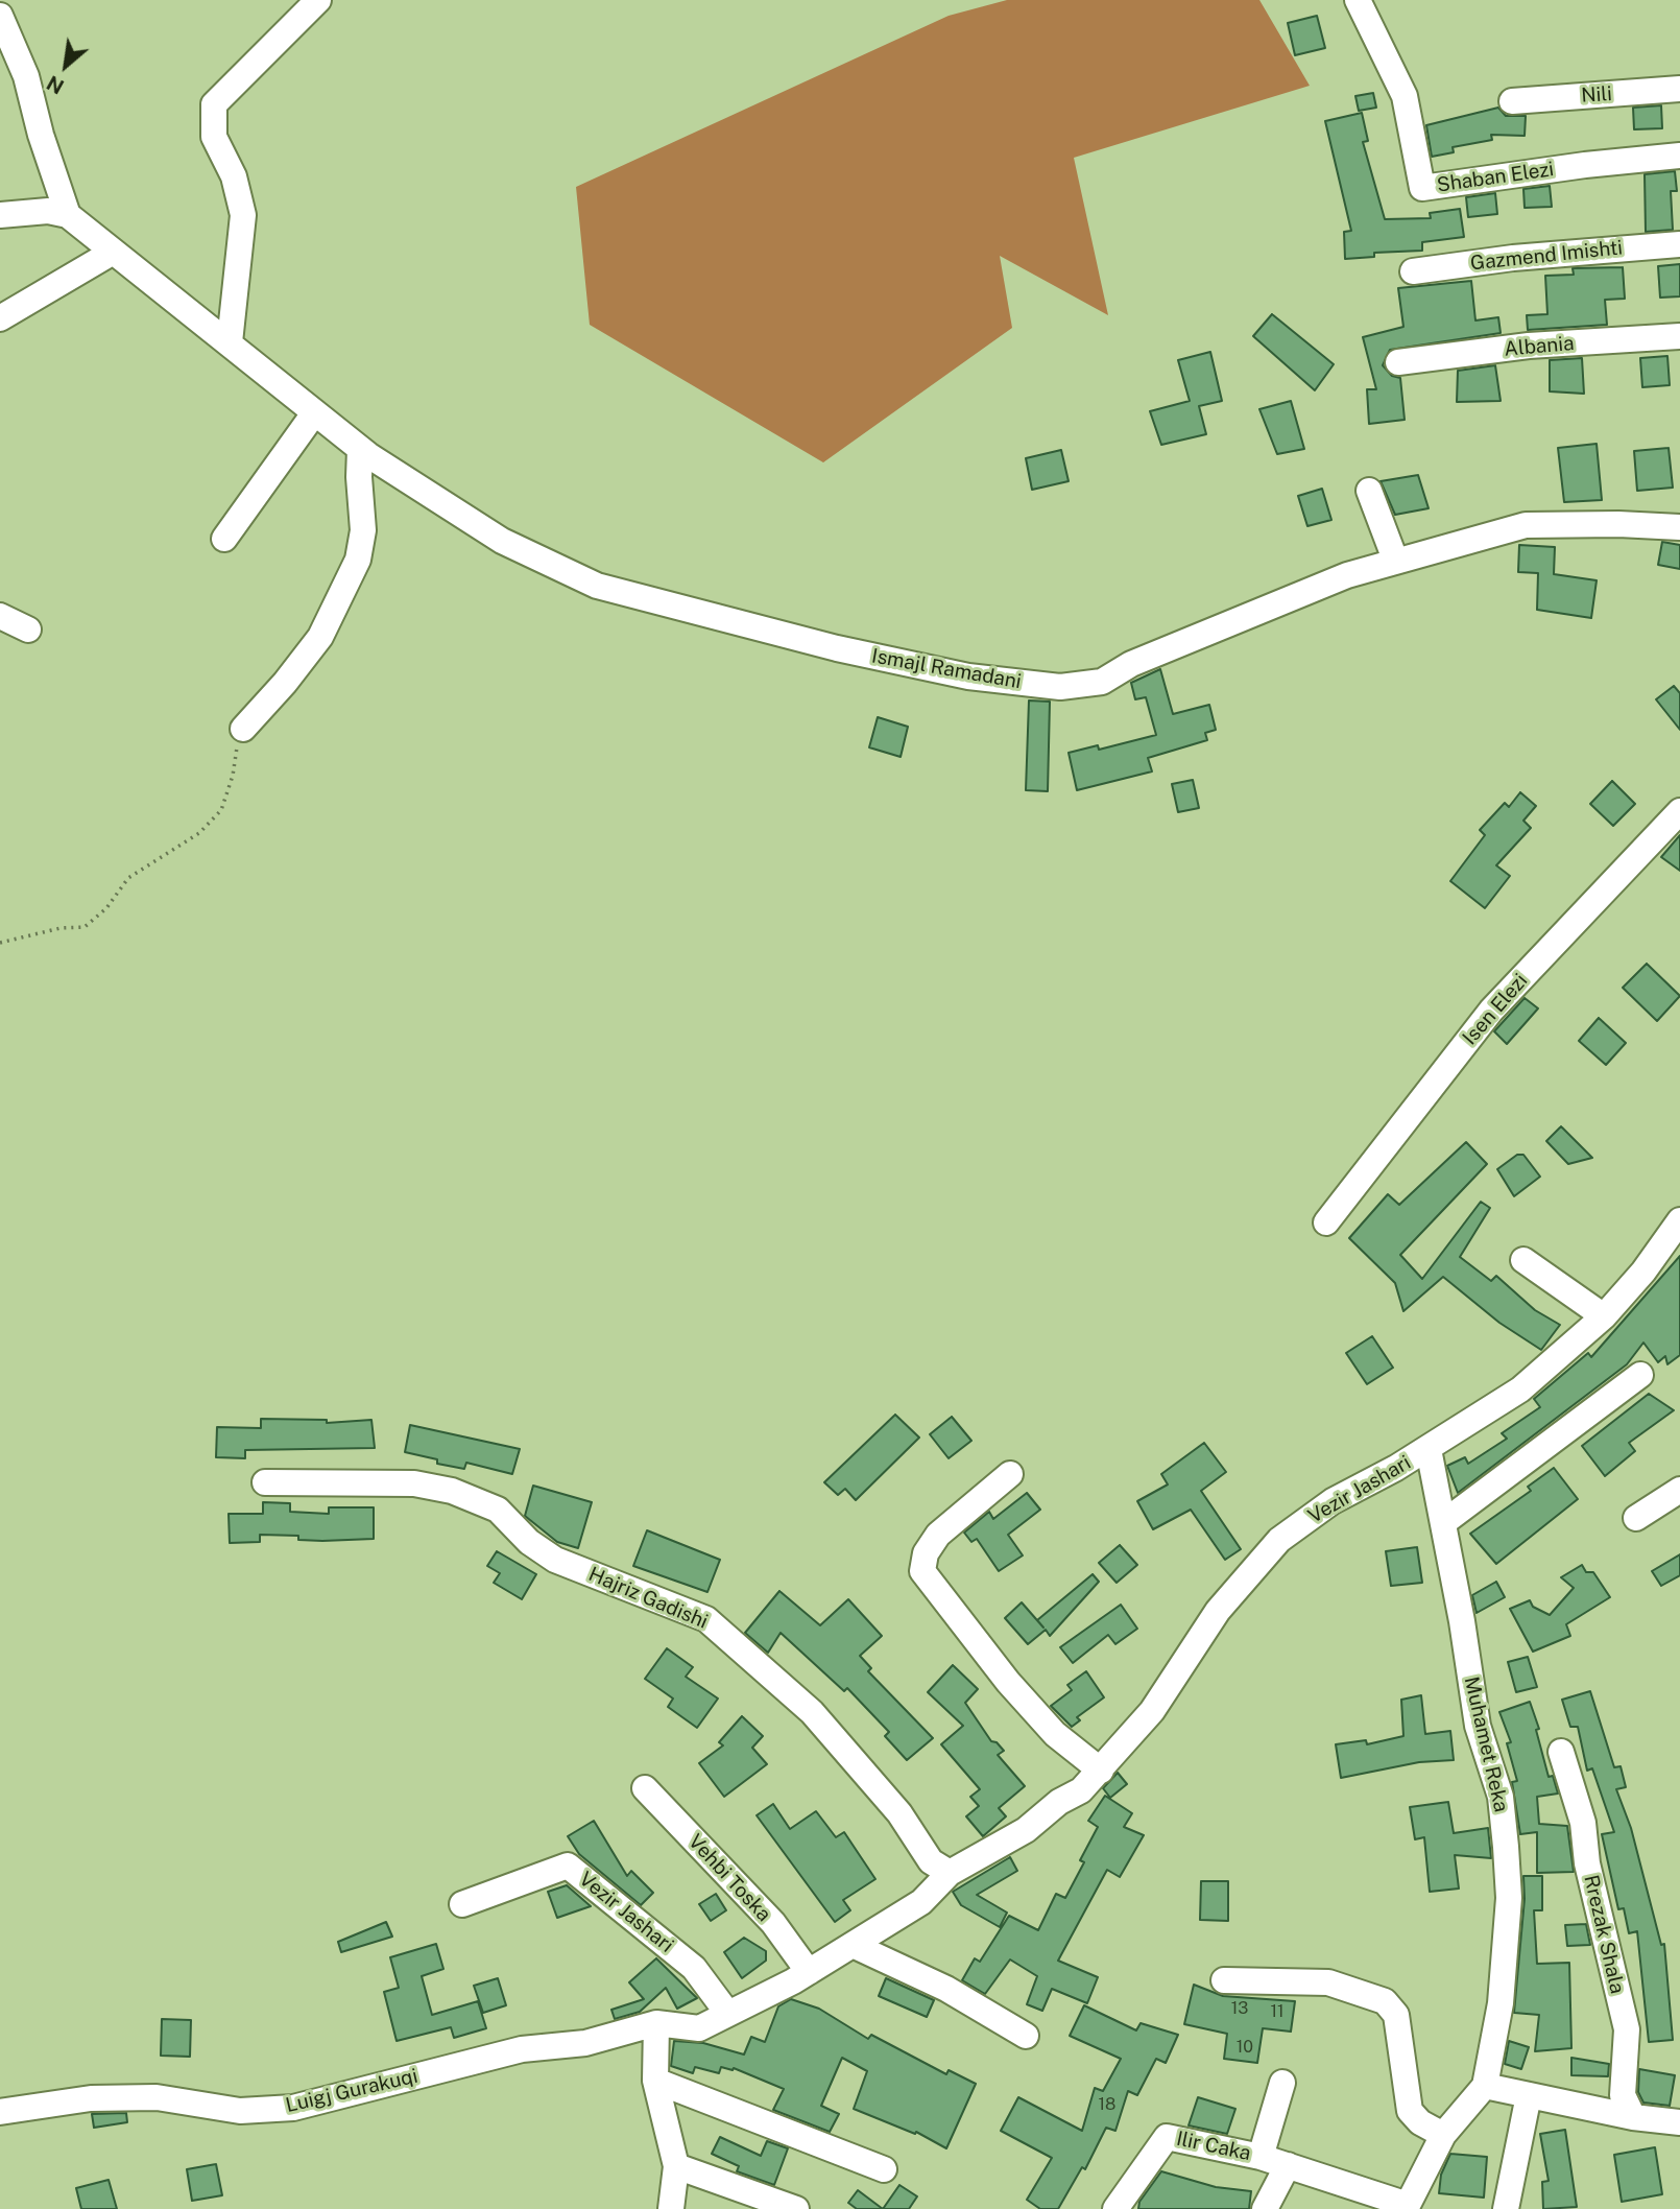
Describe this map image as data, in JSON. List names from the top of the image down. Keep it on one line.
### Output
{"streets":{"street":["Nili","Shaban Elezi","Gazmend Imishti","Albania","Ismajl Ramadani","Isen Elezi","Vezir Jashari","Hajriz Gadishi","Muhamet Reka","Vehbi Toska","Rrezak Shala","Luigj Gurakuqi","Ilir Caka"]},"crossings":[["Vezir Jashari","Hajriz Gadishi"],["Vezir Jashari","Muhamet Reka"],["Vezir Jashari","Vehbi Toska"],["Vezir Jashari","Luigj Gurakuqi"]],"house_numbers":["13","11","10","18"],"north":"bottom left"}
